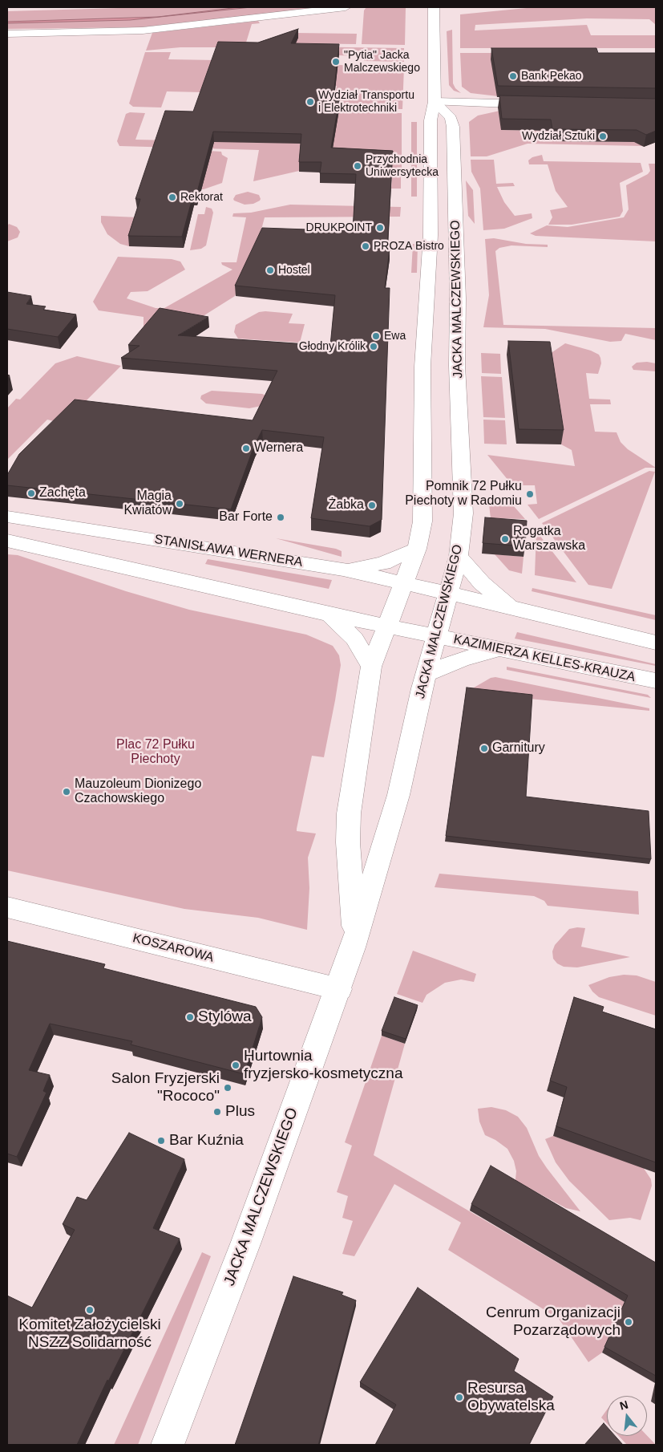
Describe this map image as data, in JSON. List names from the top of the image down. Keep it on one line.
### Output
{"streets":{"street":["JACKA MALCZEWSKIEGO","STANISŁAWA WERNERA","KAZIMIERZA KELLES-KRAUZA","KOSZAROWA"]},"crossings":[["JACKA MALCZEWSKIEGO","STANISŁAWA WERNERA"],["JACKA MALCZEWSKIEGO","KAZIMIERZA KELLES-KRAUZA"],["JACKA MALCZEWSKIEGO","KOSZAROWA"]],"parks":["Plac 72 Pułku Piechoty"],"places":["\"Pytia\" Jacka Malczewskiego","Bank Pekao","Wydział Transportu i Elektrotechniki","Wydział Sztuki","Przychodnia Uniwersytecka","Rektorat","DRUKPOINT","PROZA Bistro","Hostel","Ewa","Głodny Królik","Wernera","Zachęta","Pomnik 72 Pułku Piechoty w Radomiu","Magia Kwiatów","Żabka","Bar Forte","Rogatka Warszawska","Garnitury","Mauzoleum Dionizego Czachowskiego","Stylówa","Hurtownia fryzjersko-kosmetyczna","Salon Fryzjerski \"Rococo\"","Plus","Bar Kuźnia","Komitet Założycielski NSZZ Solidarność","Cenrum Organizacji Pozarządowych","Resursa Obywatelska"],"north":"top"}
